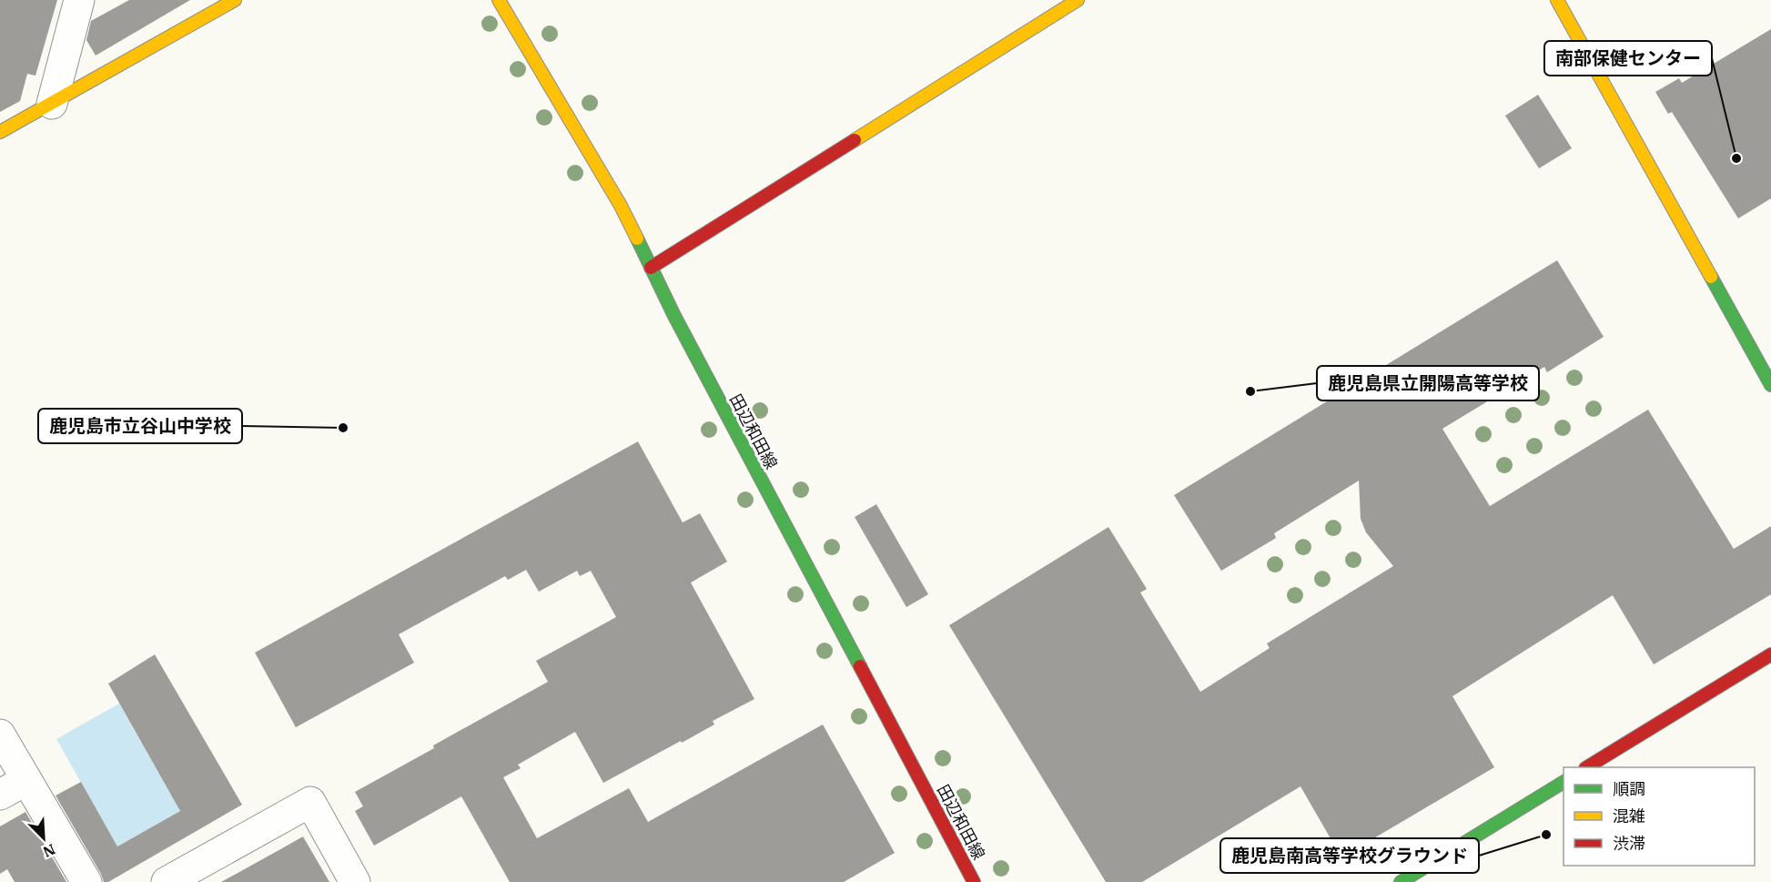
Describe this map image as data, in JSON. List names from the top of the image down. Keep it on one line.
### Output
{"streets":{"street":["田辺和田線"]},"places":["南部保健センター","鹿児島県立開陽高等学校","鹿児島市立谷山中学校","鹿児島南高等学校グラウンド"],"legend":["順調","混雑","渋滞"],"north":"bottom right"}
